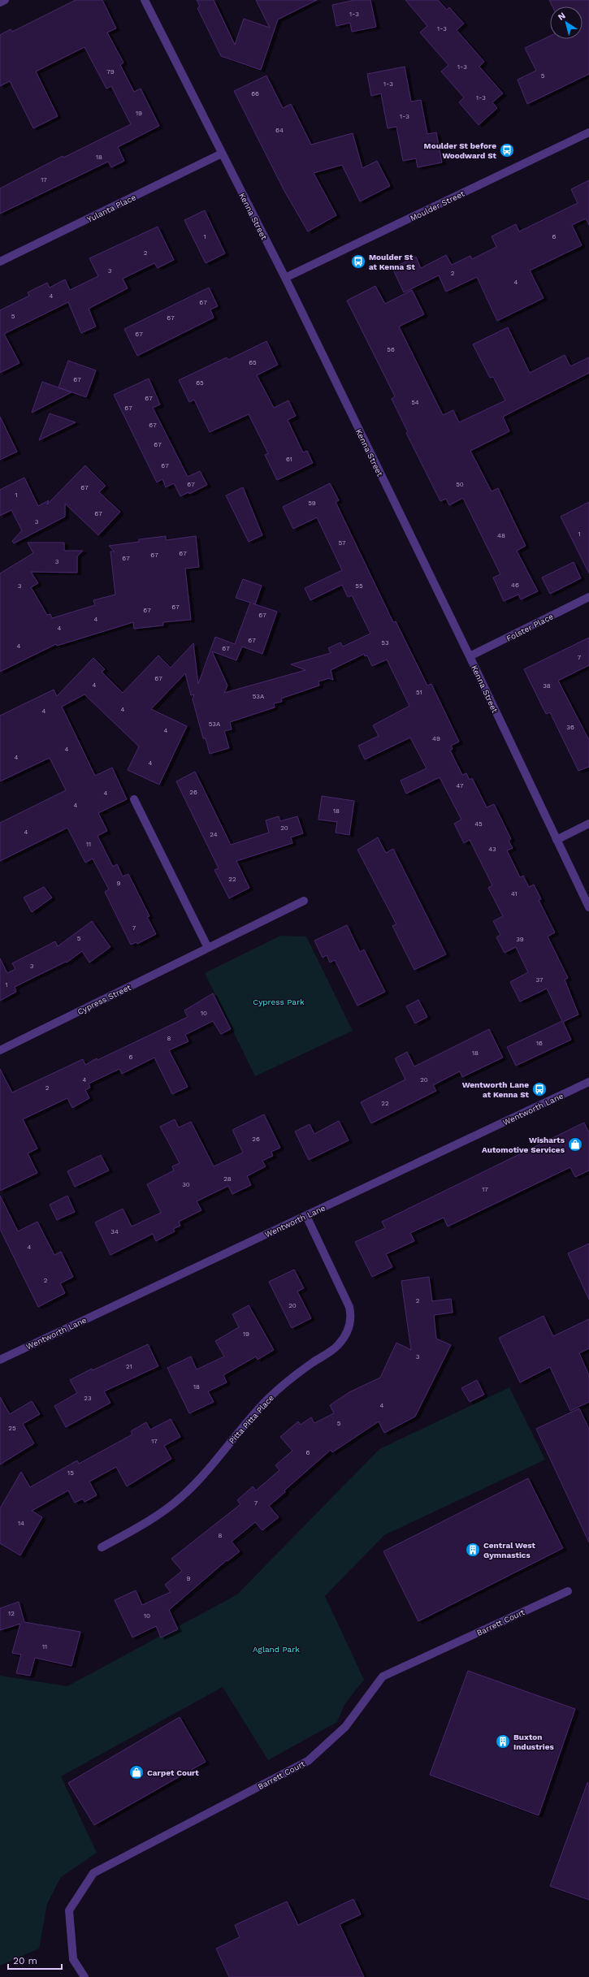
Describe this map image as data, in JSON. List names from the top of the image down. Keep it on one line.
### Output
{"streets":{"street":["Moulder Street","Yulanta Place","Kenna Street","Folster Place","Cypress Street","Wentworth Lane","Pitta Pitta Place","Barrett Court"]},"crossings":[["Moulder Street","Kenna Street"],["Yulanta Place","Kenna Street"],["Kenna Street","Folster Place"],["Wentworth Lane","Pitta Pitta Place"]],"parks":["Cypress Park","Agland Park"],"places":{"bus stop":["Moulder St before Woodward St","Moulder St at Kenna St","Wentworth Lane at Kenna St"],"shop":["Wisharts Automotive Services","Carpet Court"],"building":["Central West Gymnastics","Buxton Industries"]},"house_numbers":["1-3","1-3","1-3","79","5","1-3","66","1-3","19","1-3","64","18","17","1","6","2","3","2","4","4","67","5","67","67","56","65","67","65","67","54","67","67","67","61","67","67","50","67","1","59","67","3","1","48","57","67","67","67","3","46","3","55","67","67","67","4","4","67","53","4","67","7","67","4","38","51","53A","4","4","53A","36","4","49","4","4","4","47","26","4","4","18","45","20","4","24","11","43","22","9","41","7","5","39","3","37","1","10","8","16","18","6","4","20","2","22","26","28","30","17","34","4","2","2","20","19","3","21","18","23","4","5","25","17","6","15","7","14","8","9","12","10","11"],"scale_bar":"20 m","north":"top left"}
